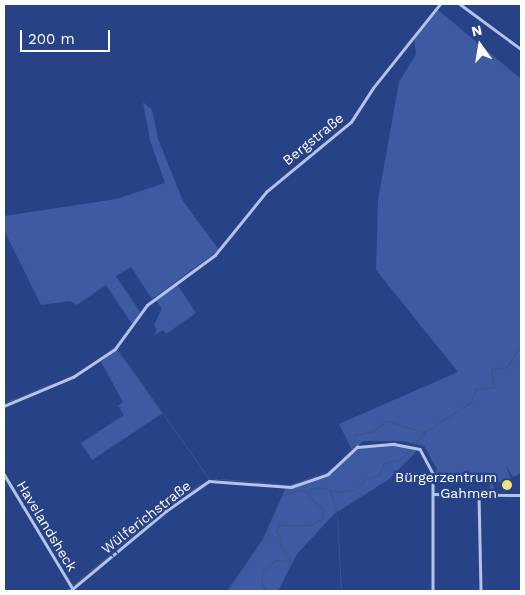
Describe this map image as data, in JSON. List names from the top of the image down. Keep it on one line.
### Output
{"streets":{"street":["Bergstraße","Wülferichstraße","Havelandsheck"]},"crossings":[["Wülferichstraße","Havelandsheck"]],"places":["Bürgerzentrum Gahmen"],"scale_bar":"200 m","north":"top"}
